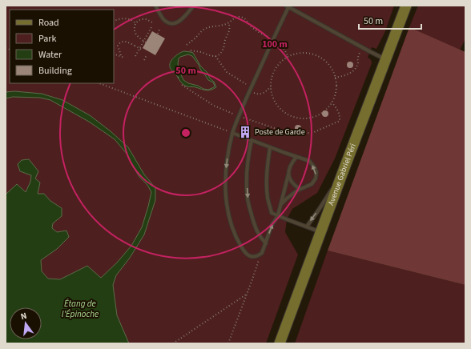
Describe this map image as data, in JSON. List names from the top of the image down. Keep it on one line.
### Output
{"streets":{"main road":["Avenue Gabriel Péri"]},"water":["Étang de l'Épinoche"],"places":{"building":["Poste de Garde"]},"legend":["Road","Park","Water","Building"],"scale_bar":"50 m","north":"top","rings":["100 m","50 m"]}
